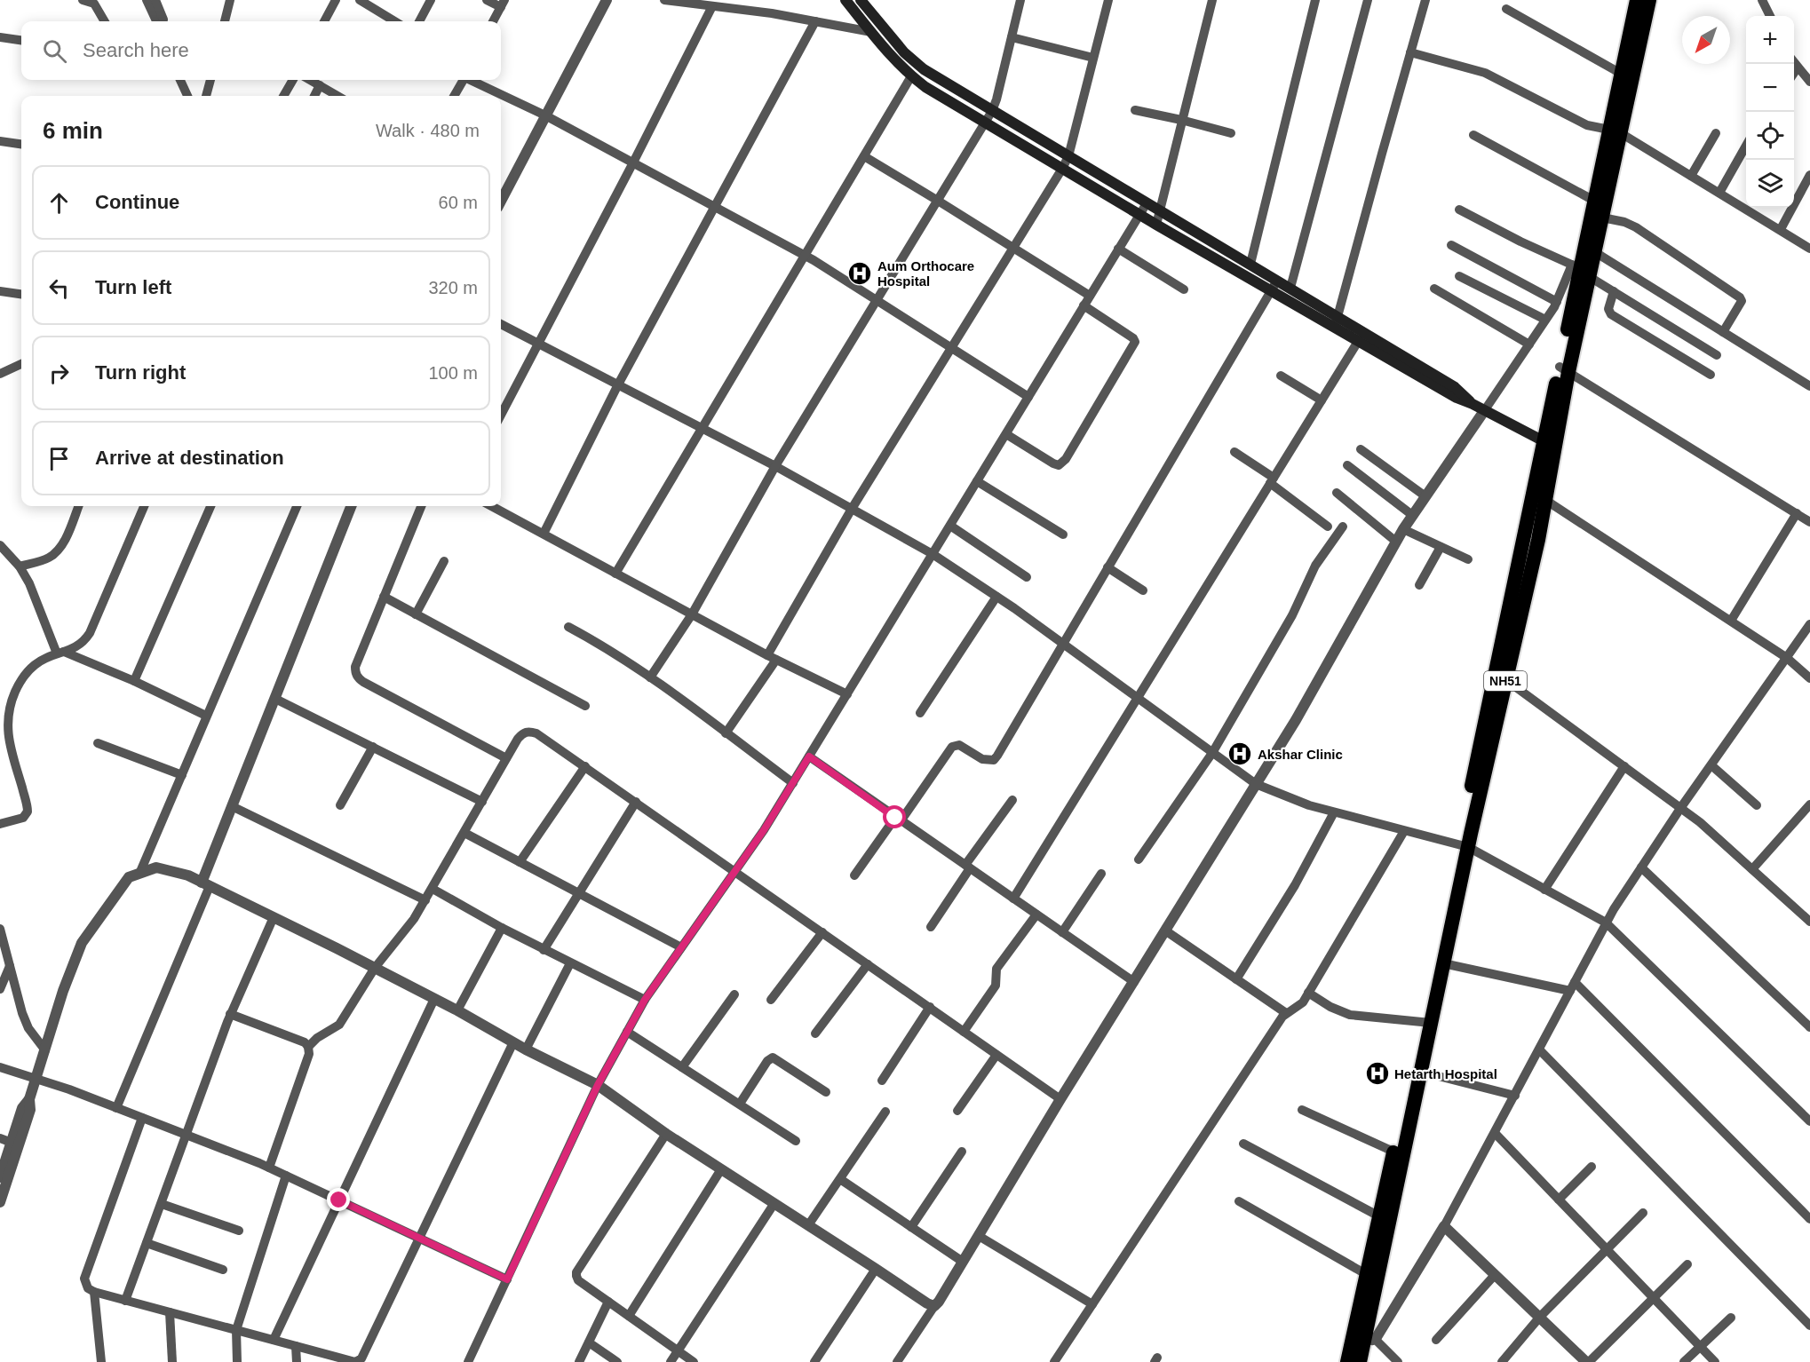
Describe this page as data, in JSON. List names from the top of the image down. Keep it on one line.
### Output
{"streets":{"highway":["NH51"]},"places":{"hospital":["Aum Orthocare Hospital","Akshar Clinic","Hetarth Hospital"]},"north":"bottom left","page":{"map_buttons":["+","−"],"search":"Search here","heading":["6 min","Walk · 480 m"],"list":[["Continue","60 m"],["Turn left","320 m"],["Turn right","100 m"],"Arrive at destination"]}}
